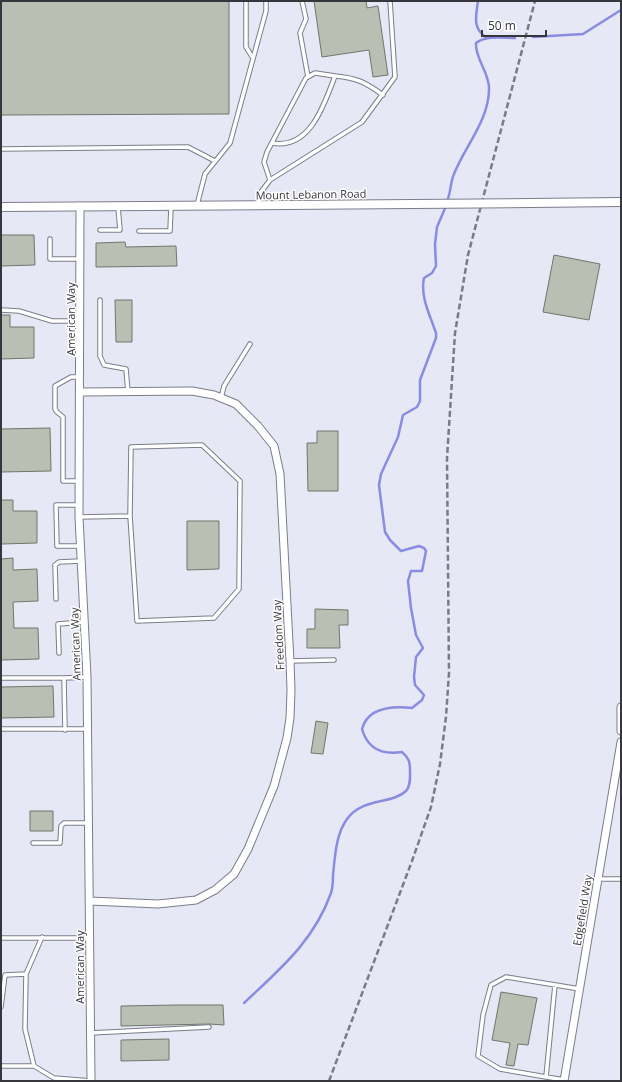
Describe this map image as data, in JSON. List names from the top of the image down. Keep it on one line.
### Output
{"streets":{"street":["Mount Lebanon Road","American Way","Freedom Way","Edgefield Way"]},"crossings":[["Mount Lebanon Road","American Way"],["American Way","Freedom Way"]],"scale_bar":"50 m"}
